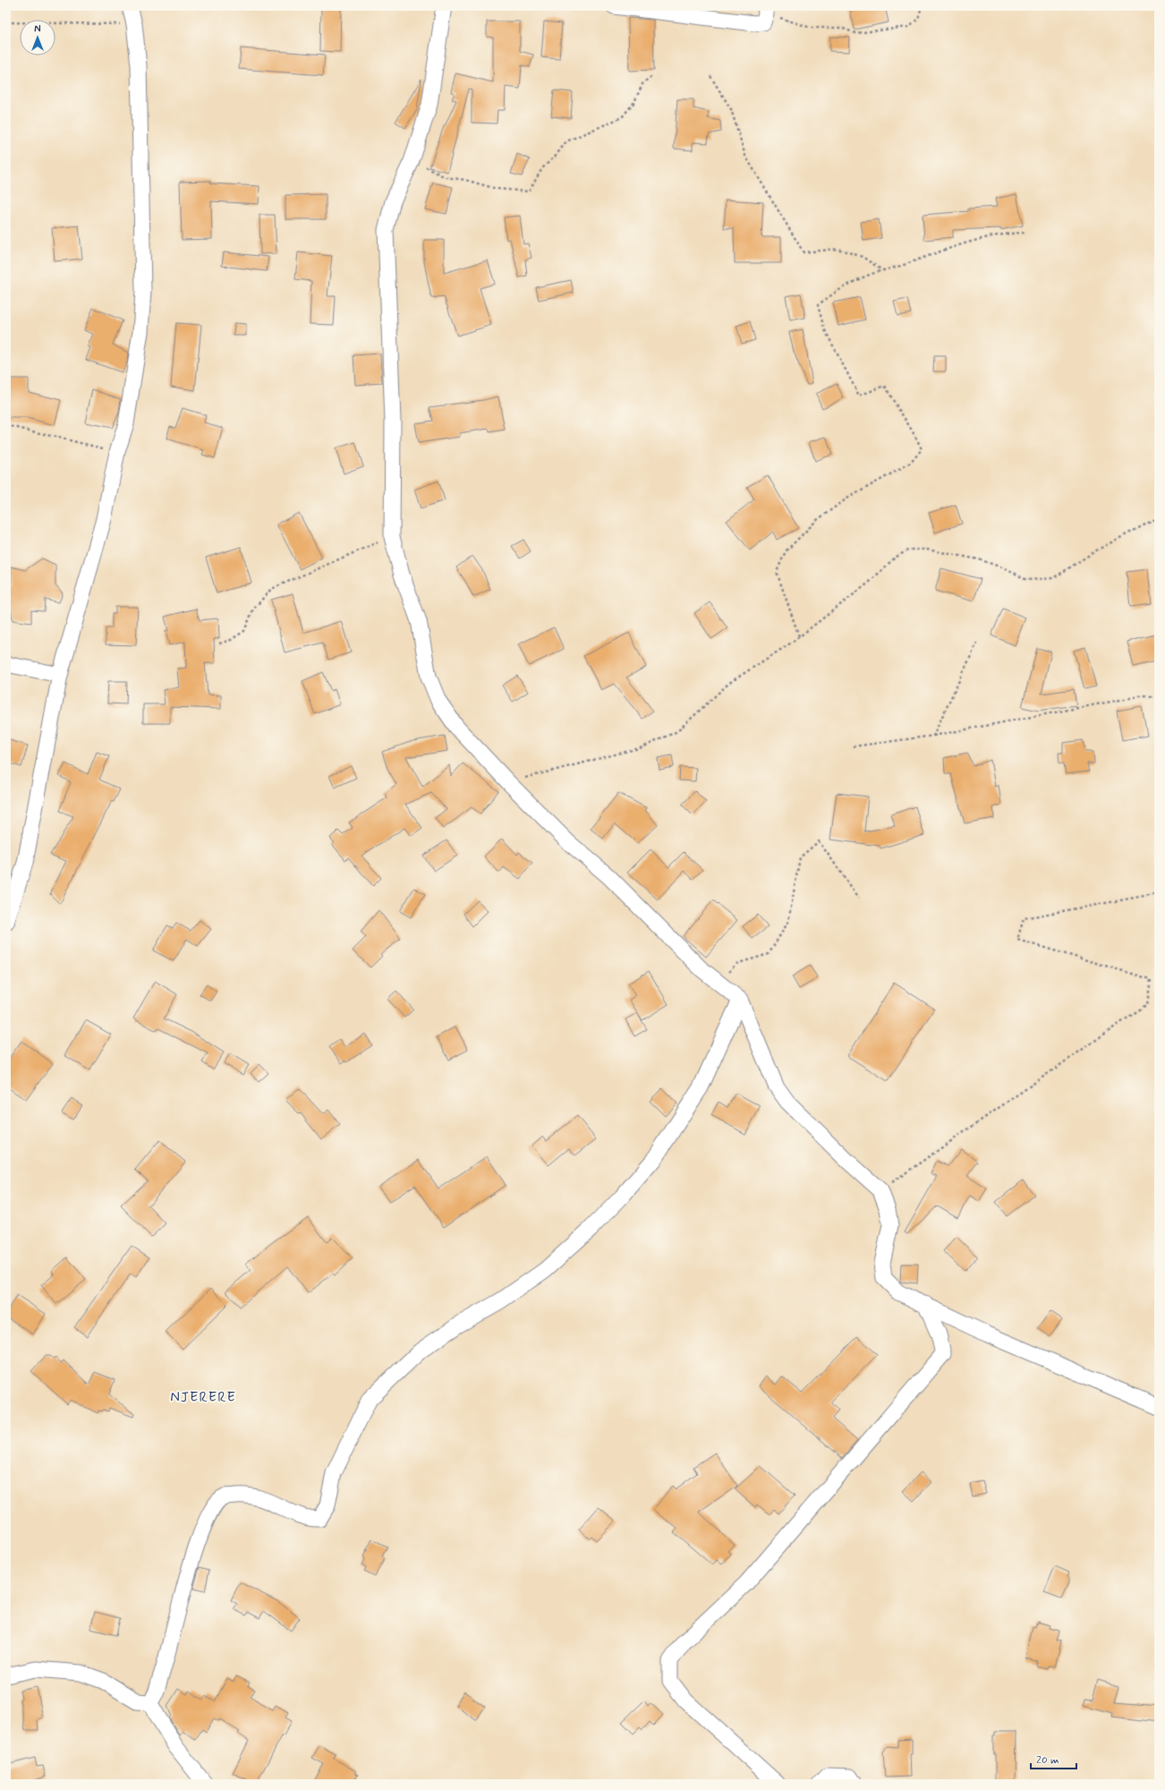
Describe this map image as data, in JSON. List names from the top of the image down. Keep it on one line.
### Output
{"districts":["NJERERE"],"scale_bar":"20 m","north":"top"}
